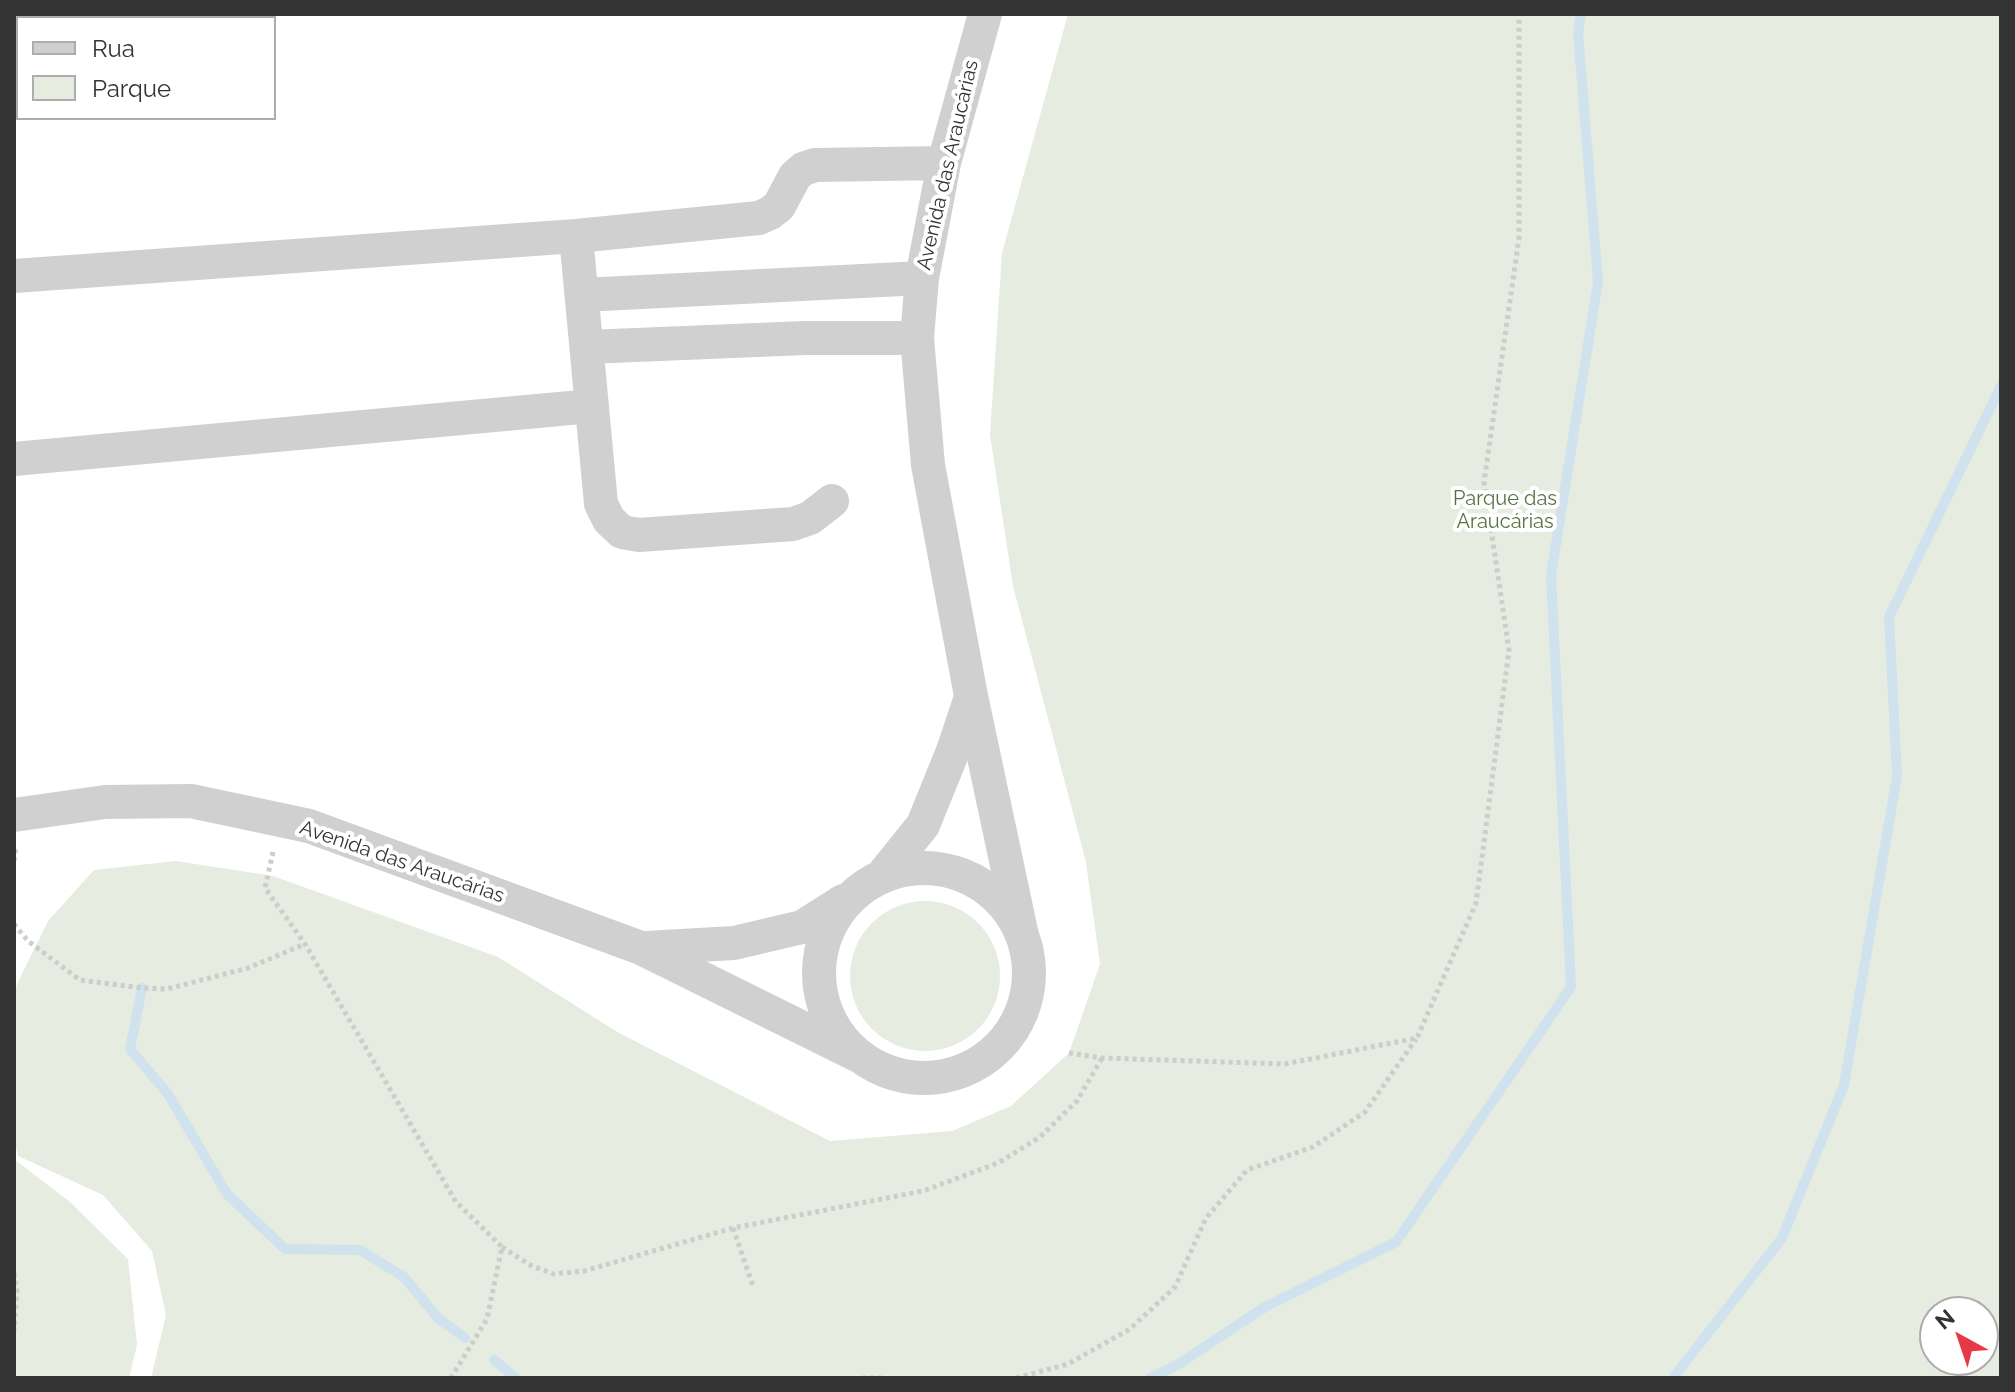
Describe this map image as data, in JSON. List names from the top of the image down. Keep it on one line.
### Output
{"streets":{"street":["Avenida das Araucárias"]},"parks":["Parque das Araucárias"],"legend":["Rua","Parque"],"north":"top left"}
